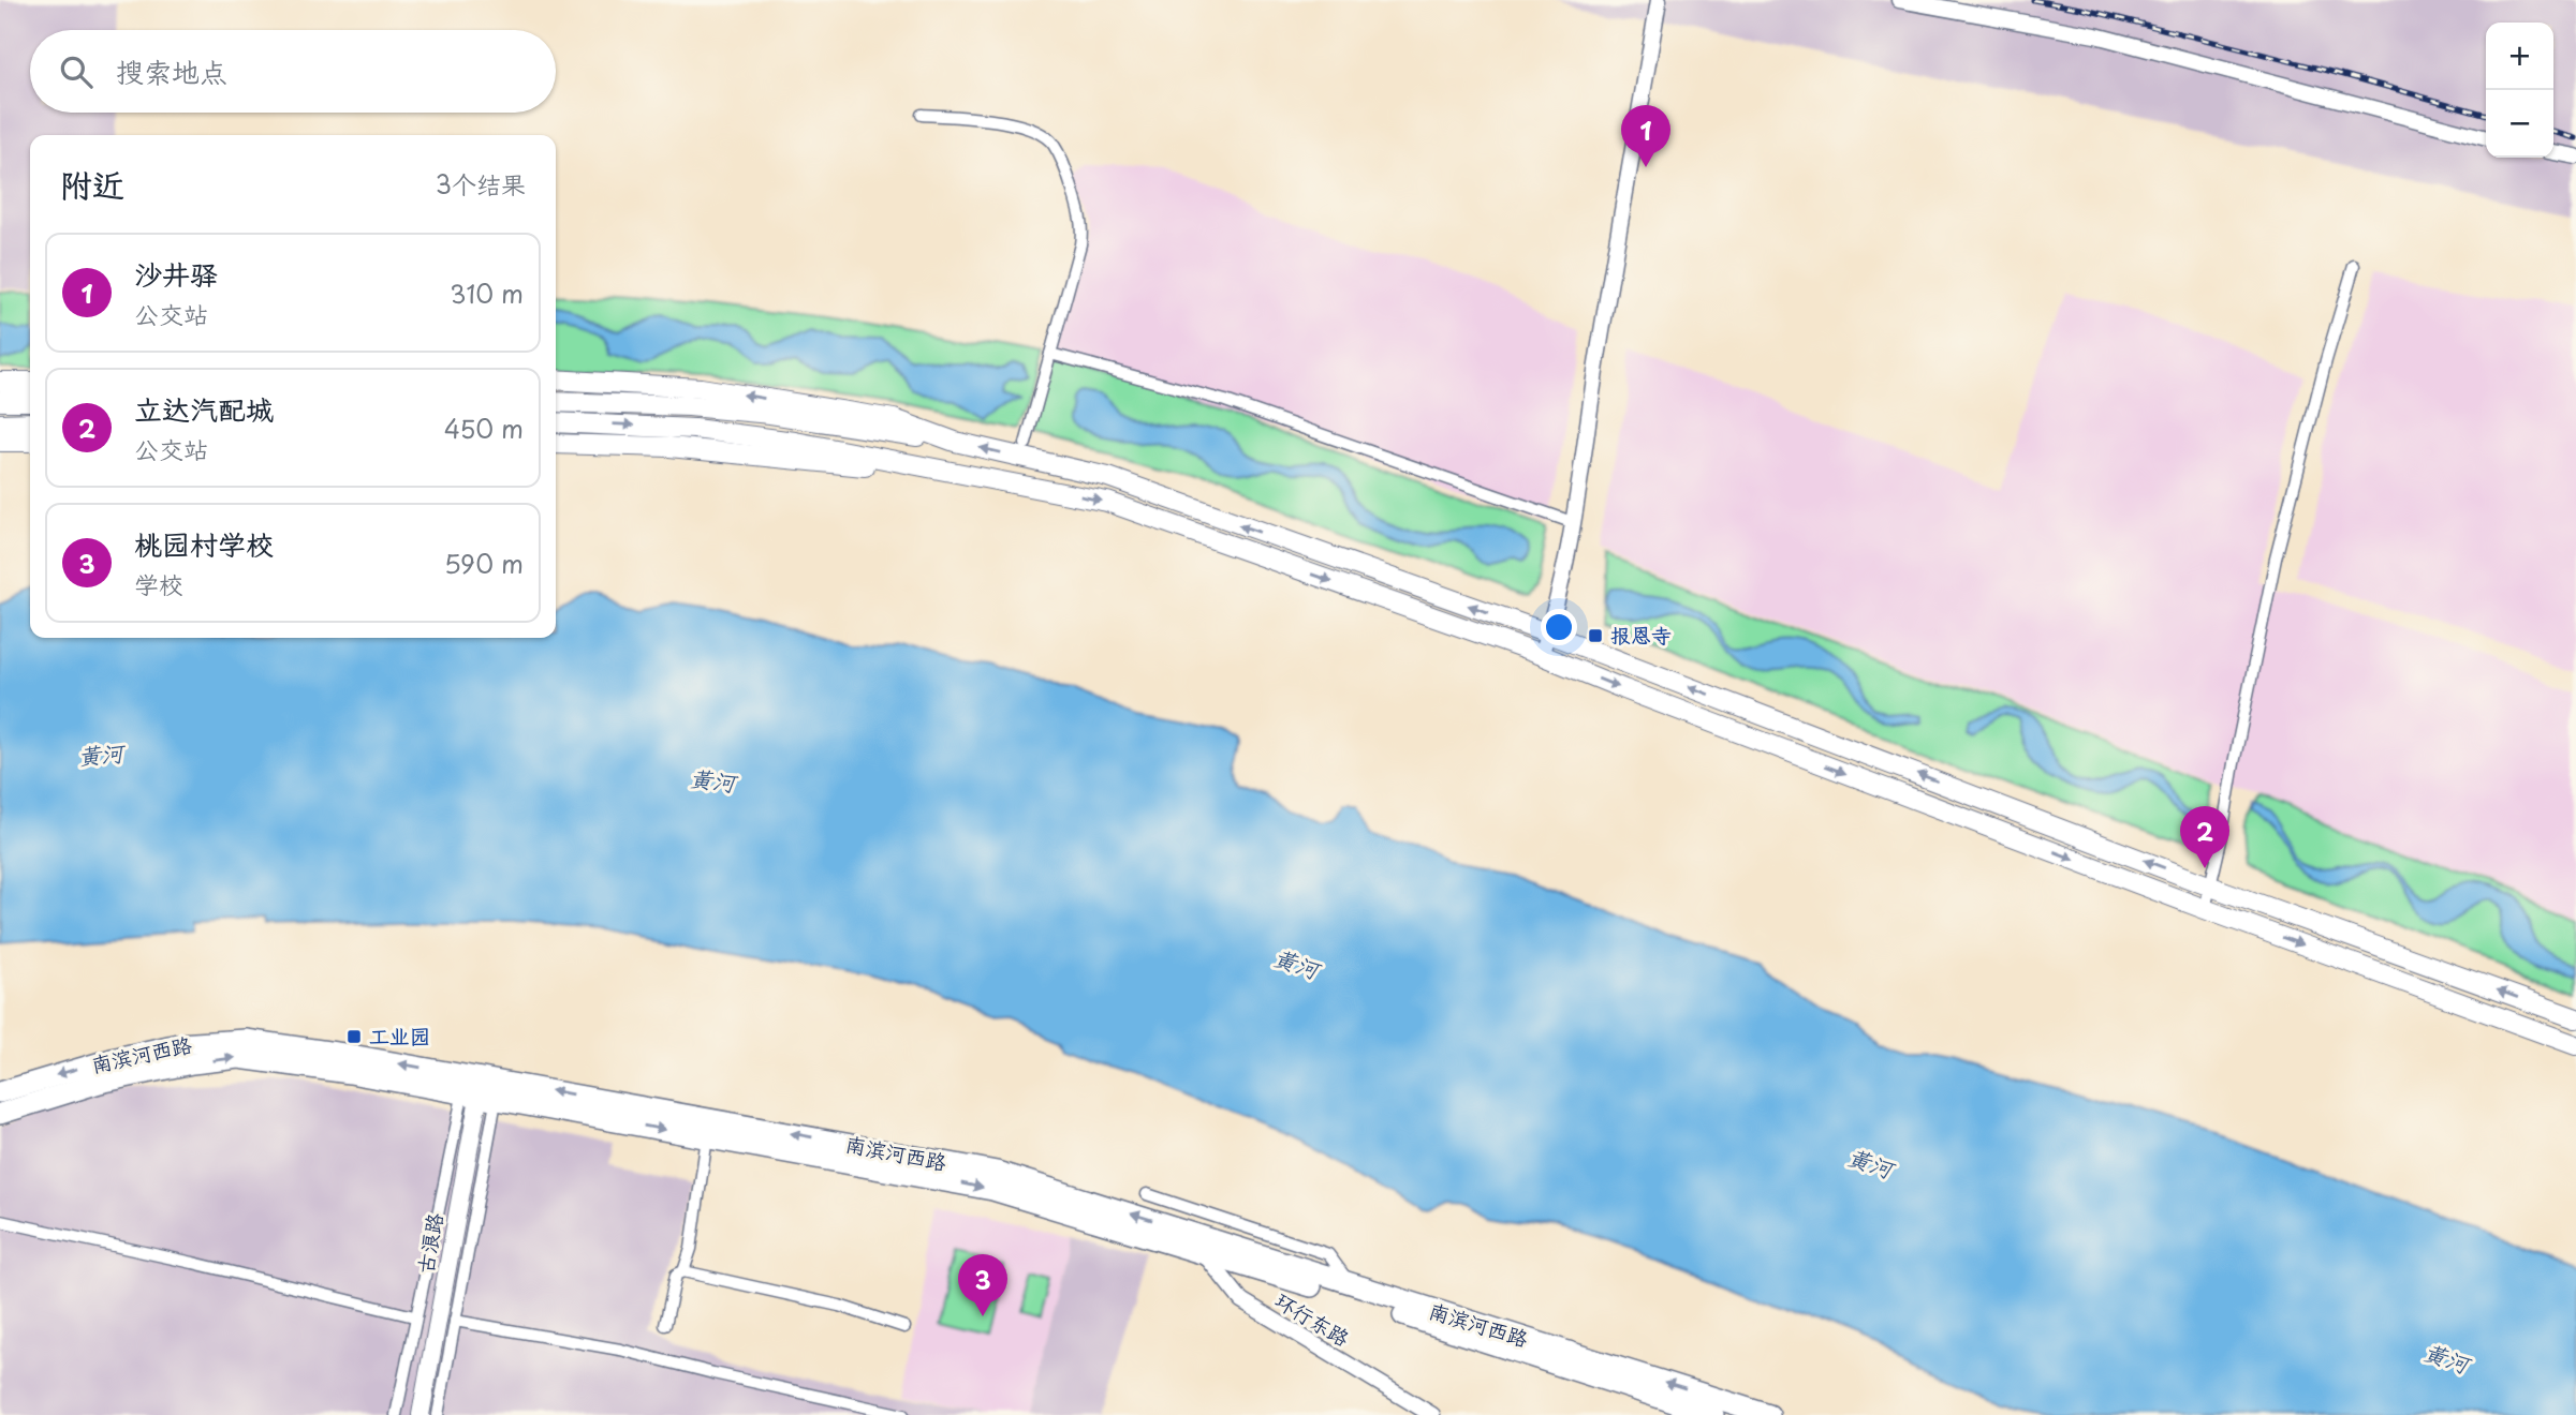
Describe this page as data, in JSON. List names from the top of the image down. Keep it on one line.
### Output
{"streets":{"highway":["南滨河西路"],"main road":["古浪路"],"street":["环行东路"]},"crossings":[["南滨河西路","古浪路"],["南滨河西路","环行东路"]],"water":["黄河"],"places":{"transit":["报恩寺","工业园"]},"page":{"map_buttons":["+","−"],"search":"搜索地点","pins":["1","2","3"],"heading":["附近","3个结果"],"list":[{"mark":"1","name":"沙井驿","note":"公交站","value":"310 m"},{"mark":"2","name":"立达汽配城","note":"公交站","value":"450 m"},{"mark":"3","name":"桃园村学校","note":"学校","value":"590 m"}]}}
